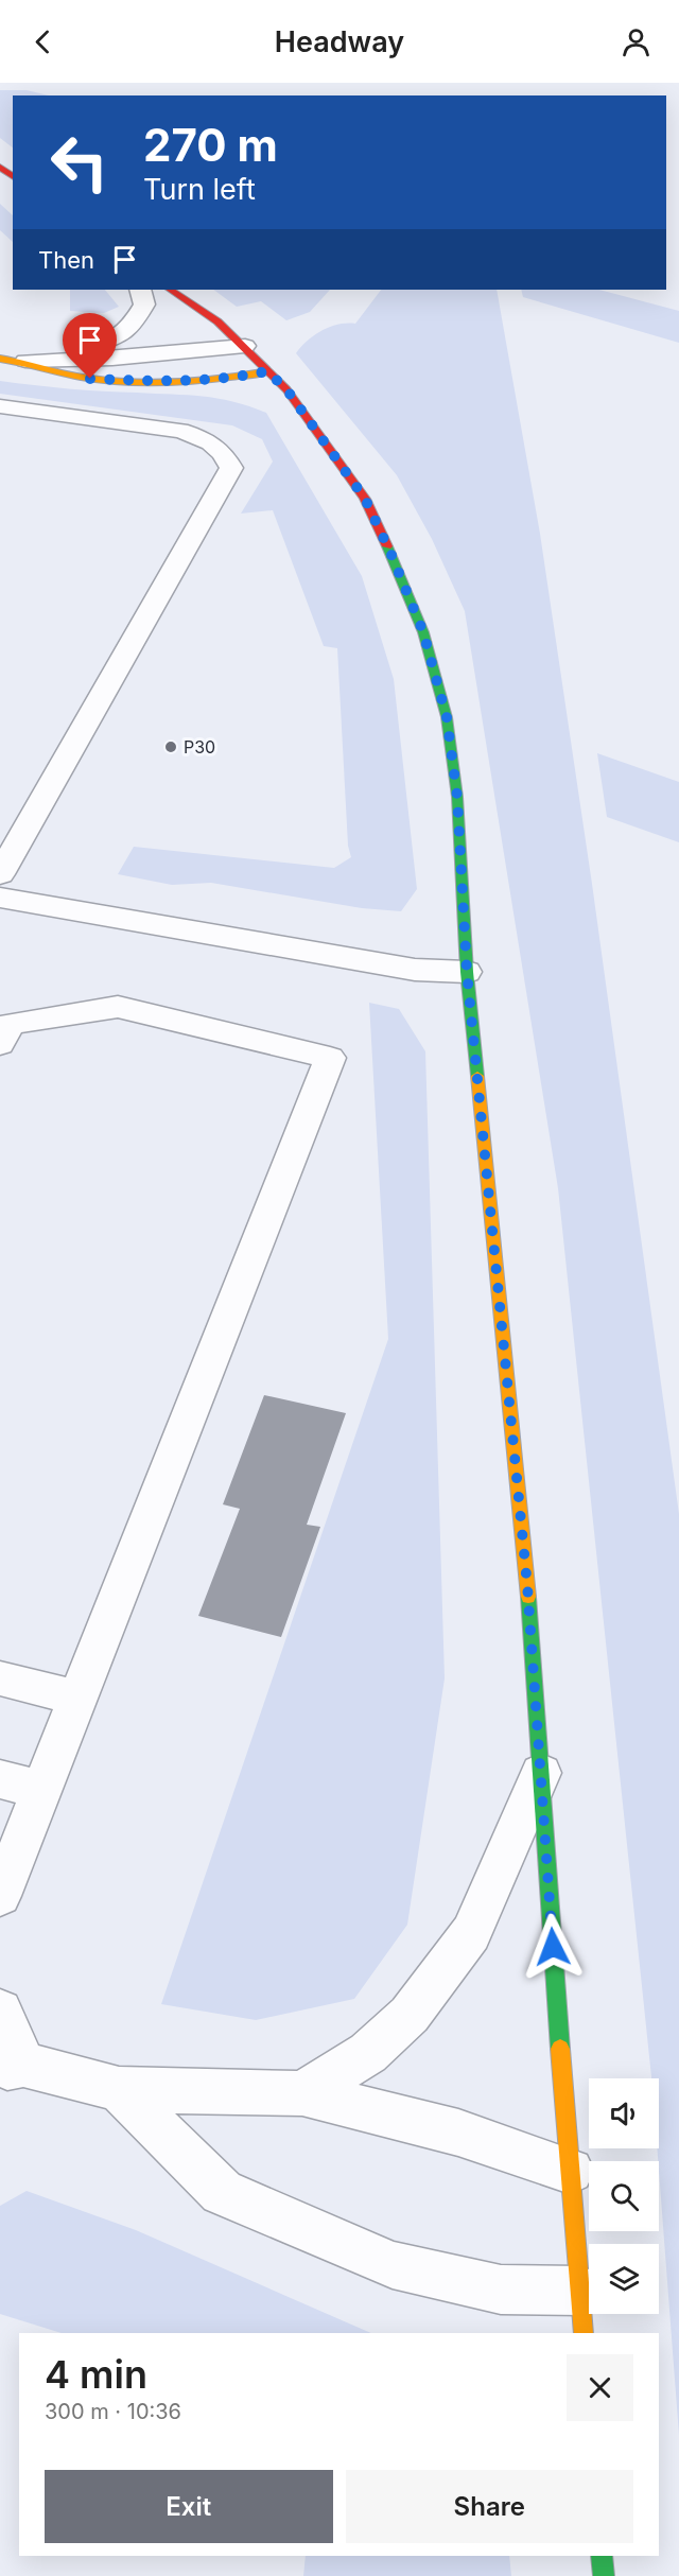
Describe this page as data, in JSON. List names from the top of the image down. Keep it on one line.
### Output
{"places":["P30"],"page":{"header":"Headway","turn":["270 m","Turn left"],"then":"Then","heading":["4 min","300 m · 10:36"],"buttons":["Exit","Share"]}}
